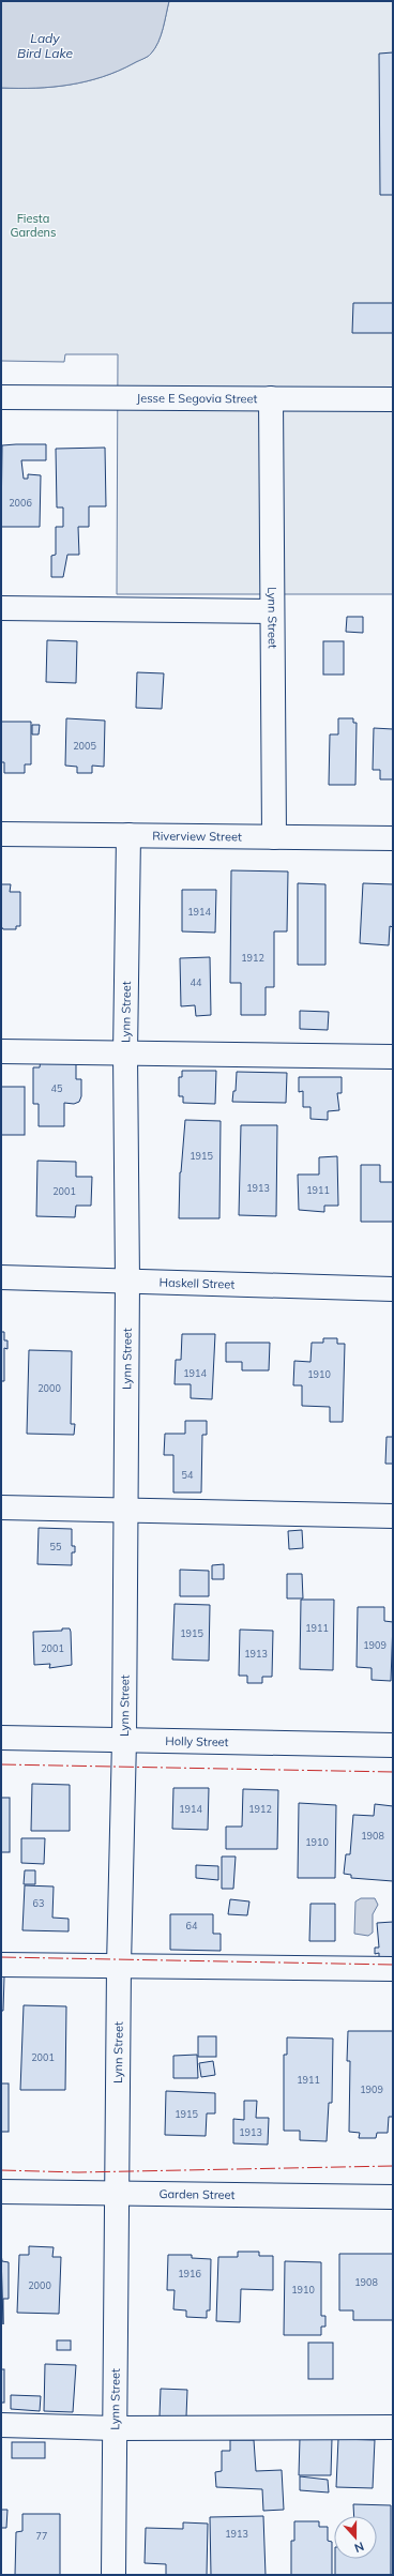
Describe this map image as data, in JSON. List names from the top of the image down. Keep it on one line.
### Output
{"streets":{"street":["Jesse E Segovia Street","Lynn Street","Riverview Street","Haskell Street","Holly Street","Garden Street"]},"crossings":[["Jesse E Segovia Street","Lynn Street"],["Lynn Street","Riverview Street"],["Lynn Street","Haskell Street"],["Lynn Street","Holly Street"],["Lynn Street","Garden Street"]],"water":["Lady Bird Lake"],"parks":["Fiesta Gardens"],"house_numbers":["2006","2005","1914","1912","44","45","1915","1913","1911","2001","1914","1910","2000","54","55","1911","1915","1909","2001","1913","1914","1912","1908","1910","63","64","2001","1911","1909","1915","1913","1916","1908","2000","1910","1913","77"],"north":"bottom"}
